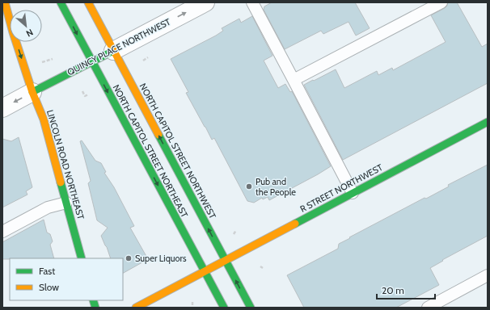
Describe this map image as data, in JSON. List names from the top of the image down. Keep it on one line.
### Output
{"streets":{"street":["QUINCY PLACE NORTHWEST","NORTH CAPITOL STREET NORTHEAST","NORTH CAPITOL STREET NORTHWEST","LINCOLN ROAD NORTHEAST","R STREET NORTHWEST"]},"crossings":[["QUINCY PLACE NORTHWEST","NORTH CAPITOL STREET NORTHEAST"],["QUINCY PLACE NORTHWEST","NORTH CAPITOL STREET NORTHWEST"],["QUINCY PLACE NORTHWEST","LINCOLN ROAD NORTHEAST"],["NORTH CAPITOL STREET NORTHEAST","R STREET NORTHWEST"],["NORTH CAPITOL STREET NORTHWEST","R STREET NORTHWEST"]],"one_way":["QUINCY PLACE NORTHWEST","NORTH CAPITOL STREET NORTHEAST","NORTH CAPITOL STREET NORTHWEST","LINCOLN ROAD NORTHEAST"],"places":["Pub and the People","Super Liquors"],"legend":["Fast","Slow"],"scale_bar":"20 m","north":"bottom right"}
